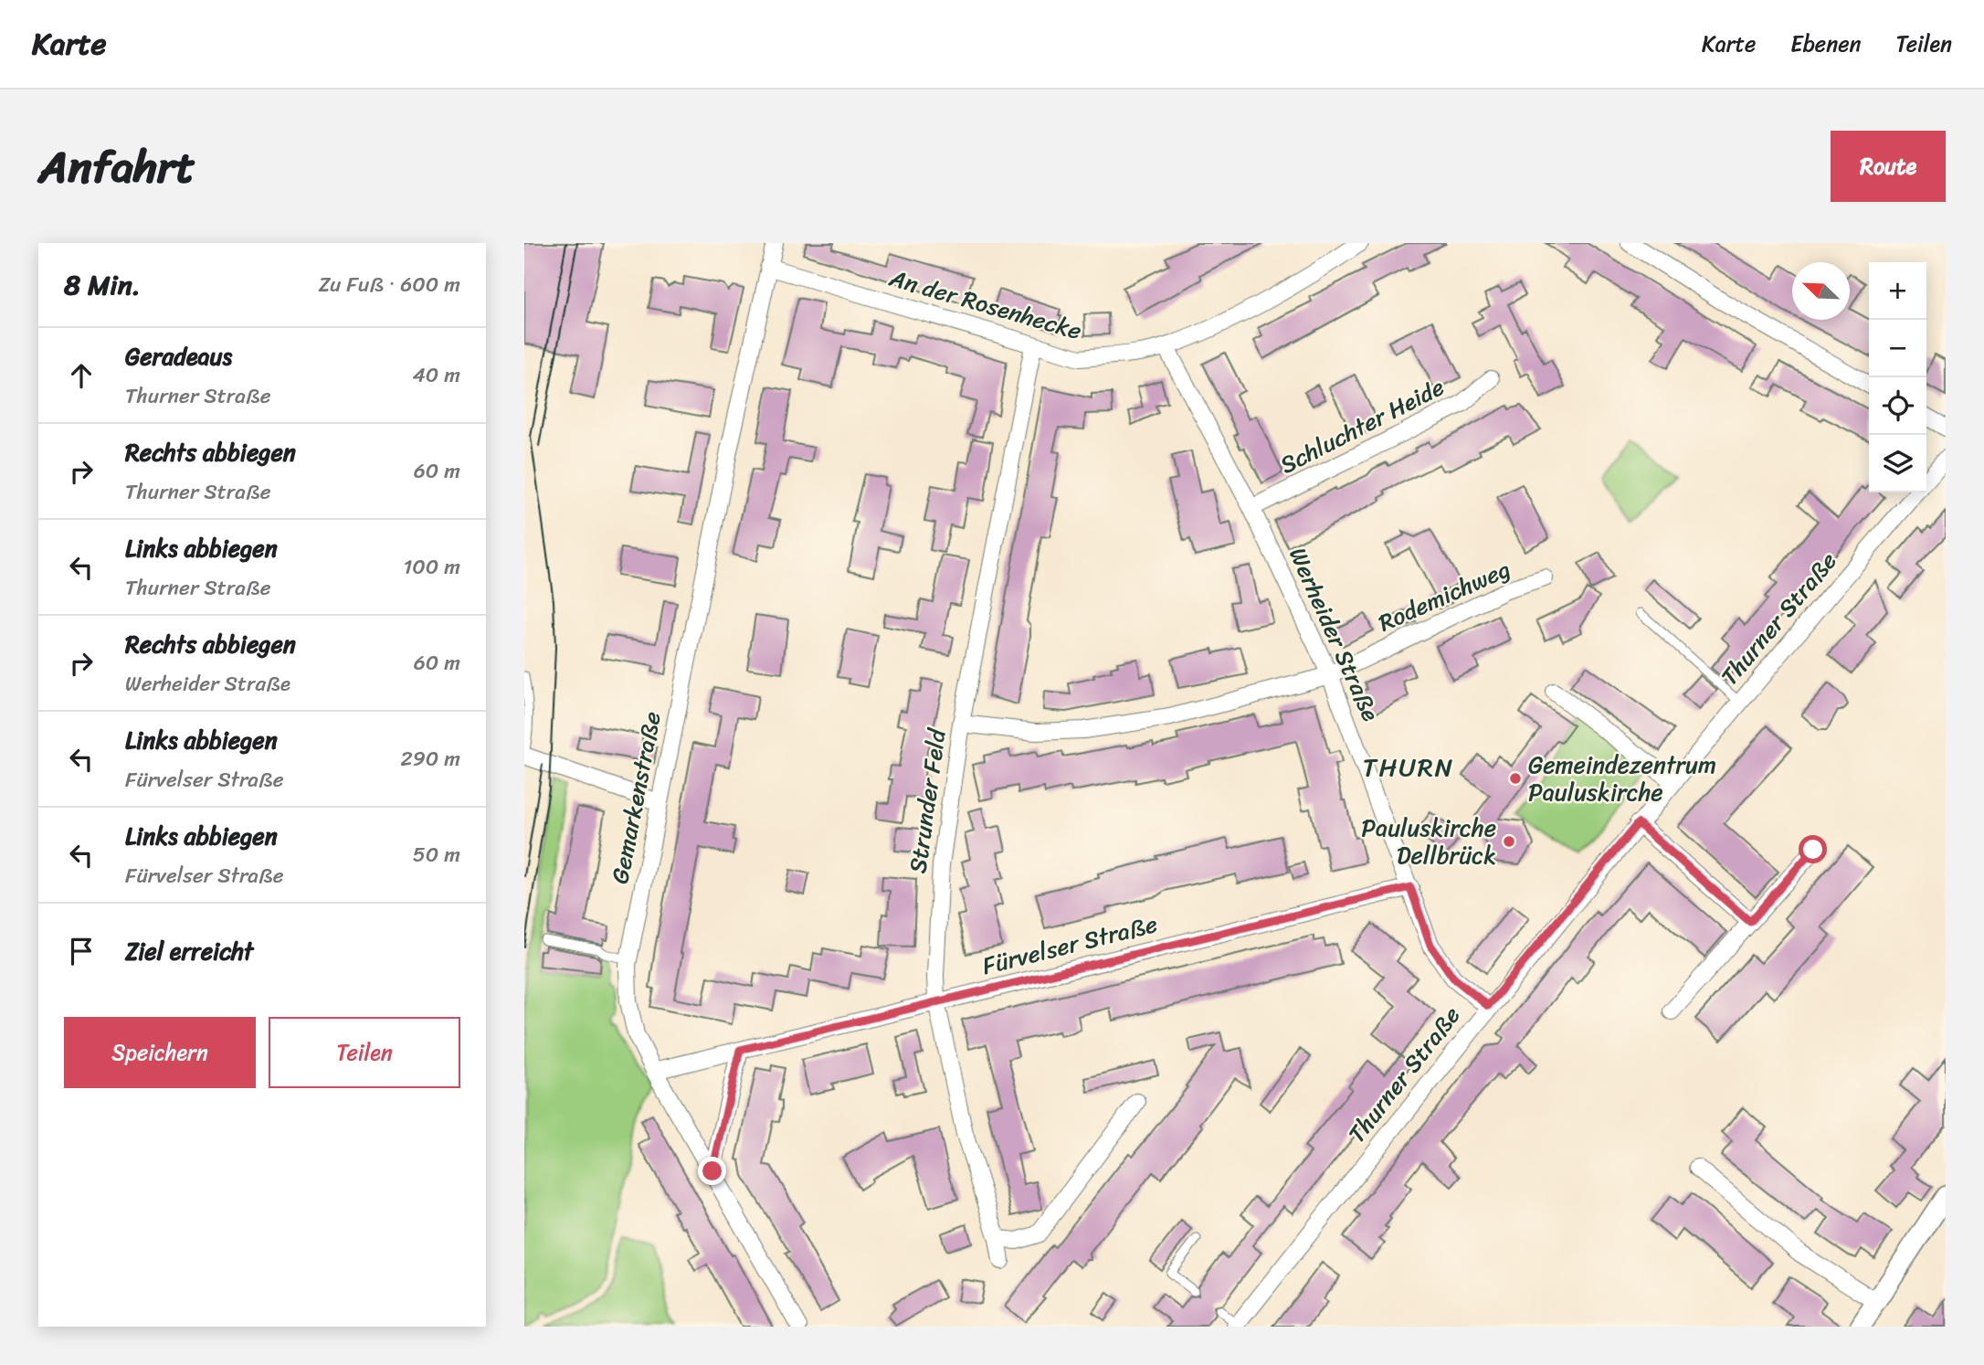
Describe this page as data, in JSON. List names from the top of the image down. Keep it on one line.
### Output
{"streets":{"street":["An der Rosenhecke","Schluchter Heide","Rodemichweg","Thurner Straße","Werheider Straße","Gemarkenstraße","Strunder Feld","Fürvelser Straße"]},"crossings":[["An der Rosenhecke","Werheider Straße"],["An der Rosenhecke","Gemarkenstraße"],["An der Rosenhecke","Strunder Feld"],["Schluchter Heide","Werheider Straße"],["Rodemichweg","Werheider Straße"],["Rodemichweg","Strunder Feld"],["Thurner Straße","Werheider Straße"],["Werheider Straße","Fürvelser Straße"],["Gemarkenstraße","Fürvelser Straße"],["Strunder Feld","Fürvelser Straße"]],"districts":["THURN"],"places":["Gemeindezentrum Pauluskirche","Pauluskirche Dellbrück"],"north":"top left","page":{"header":"Karte","nav":["Karte","Ebenen","Teilen"],"title":"Anfahrt","buttons":["Route",["Speichern","Teilen"]],"heading":["8 Min.","Zu Fuß · 600 m"],"map_buttons":["+","−"],"list":[["Geradeaus","Thurner Straße","40 m"],["Rechts abbiegen","Thurner Straße","60 m"],["Links abbiegen","Thurner Straße","100 m"],["Rechts abbiegen","Werheider Straße","60 m"],["Links abbiegen","Fürvelser Straße","290 m"],["Links abbiegen","Fürvelser Straße","50 m"],"Ziel erreicht"]}}
